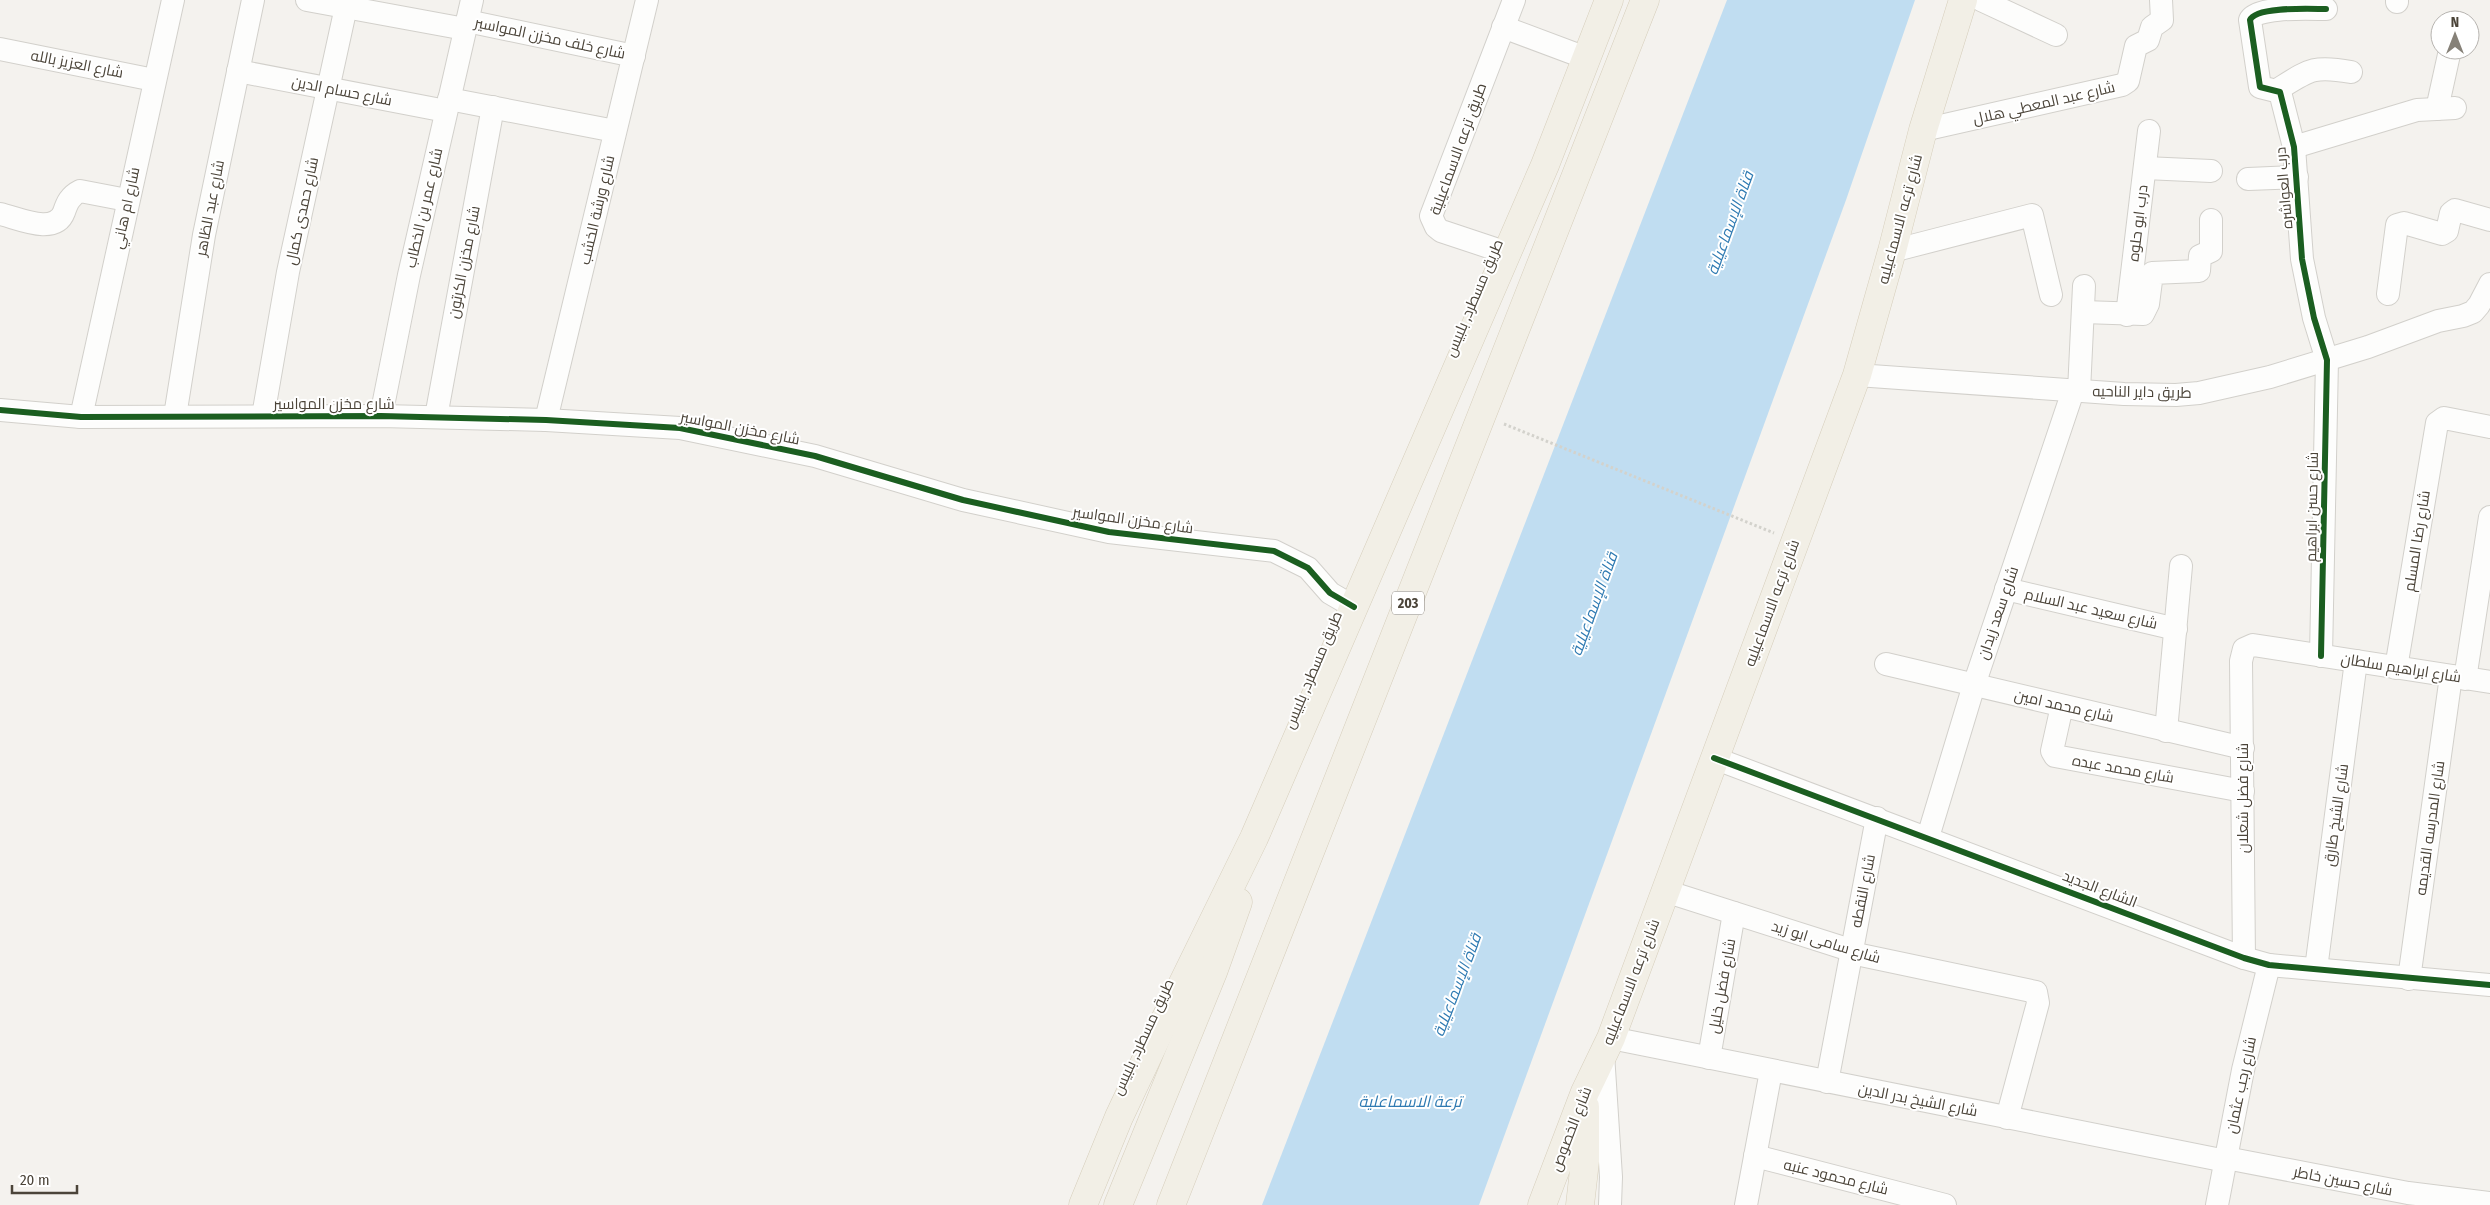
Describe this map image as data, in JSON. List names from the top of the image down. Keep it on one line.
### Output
{"streets":{"main road":["شارع ترعه الاسماعيليه","طريق مسطرد, بلبيس","203","شارع الخصوص"],"street":["شارع خلف مخزن المواسير","شارع العزيز بالله","شارع حسام الدين","شارع عبد المعطي هلال","طريق ترعه الاسماعيلية","درب العواشره","شارع ام هاني","شارع عبد الظاهر","شارع عمر بن الخطاب","شارع ورشة الخشب","شارع حمدى كمال","درب ابو حلوه","شارع مخزن الكرتون","طريق داير الناحيه","شارع مخزن المواسير","شارع حسن ابراهيم","شارع رضا المسلم","شارع سعيد عبد السلام","شارع سعد زيدان","شارع ابراهيم سلطان","شارع محمد امين","شارع محمد عبده","شارع فضل شعلان","شارع الشيخ طارق","شارع المدرسه القديمه","الشارع الجديد","شارع النقطه","شارع سامى ابو زيد","شارع فضل خليل","شارع رجب عثمان","شارع الشيخ بدر الدين","شارع محمود عنبه","شارع حسين خاطر"]},"crossings":[["شارع خلف مخزن المواسير","شارع عمر بن الخطاب"],["شارع خلف مخزن المواسير","شارع ورشة الخشب"],["شارع خلف مخزن المواسير","شارع حمدى كمال"],["شارع العزيز بالله","شارع ام هاني"],["شارع حسام الدين","شارع عبد الظاهر"],["شارع حسام الدين","شارع عمر بن الخطاب"],["شارع حسام الدين","شارع ورشة الخشب"],["شارع حسام الدين","شارع حمدى كمال"],["شارع حسام الدين","شارع مخزن الكرتون"],["شارع عبد المعطي هلال","شارع ترعه الاسماعيليه"],["طريق ترعه الاسماعيلية","طريق مسطرد, بلبيس"],["درب العواشره","طريق داير الناحيه"],["درب العواشره","شارع حسن ابراهيم"],["شارع ام هاني","شارع مخزن المواسير"],["شارع عبد الظاهر","شارع مخزن المواسير"],["شارع عمر بن الخطاب","شارع مخزن المواسير"],["شارع ورشة الخشب","شارع مخزن المواسير"],["شارع حمدى كمال","شارع مخزن المواسير"],["شارع ترعه الاسماعيليه","طريق داير الناحيه"],["شارع ترعه الاسماعيليه","الشارع الجديد"],["شارع ترعه الاسماعيليه","شارع سامى ابو زيد"],["شارع ترعه الاسماعيليه","شارع الشيخ بدر الدين"],["شارع ترعه الاسماعيليه","شارع الخصوص"],["درب ابو حلوه","شارع سعد زيدان"],["شارع مخزن الكرتون","شارع مخزن المواسير"],["طريق مسطرد, بلبيس","شارع مخزن المواسير"],["طريق داير الناحيه","شارع حسن ابراهيم"],["طريق داير الناحيه","شارع سعد زيدان"],["شارع حسن ابراهيم","شارع ابراهيم سلطان"],["شارع رضا المسلم","شارع ابراهيم سلطان"],["شارع سعيد عبد السلام","شارع سعد زيدان"],["شارع سعيد عبد السلام","شارع محمد امين"],["شارع سعد زيدان","شارع محمد امين"],["شارع سعد زيدان","الشارع الجديد"],["شارع ابراهيم سلطان","شارع فضل شعلان"],["شارع ابراهيم سلطان","شارع الشيخ طارق"],["شارع ابراهيم سلطان","شارع المدرسه القديمه"],["شارع محمد امين","شارع محمد عبده"],["شارع محمد امين","شارع فضل شعلان"],["شارع محمد عبده","شارع فضل شعلان"],["شارع فضل شعلان","الشارع الجديد"],["شارع الشيخ طارق","الشارع الجديد"],["شارع المدرسه القديمه","الشارع الجديد"],["الشارع الجديد","شارع النقطه"],["الشارع الجديد","شارع رجب عثمان"],["شارع النقطه","شارع سامى ابو زيد"],["شارع النقطه","شارع الشيخ بدر الدين"],["شارع سامى ابو زيد","شارع فضل خليل"],["شارع سامى ابو زيد","شارع الشيخ بدر الدين"],["شارع فضل خليل","شارع الشيخ بدر الدين"],["شارع رجب عثمان","شارع الشيخ بدر الدين"],["شارع رجب عثمان","شارع حسين خاطر"],["شارع الشيخ بدر الدين","شارع الخصوص"],["شارع الشيخ بدر الدين","شارع حسين خاطر"]],"water":["قناة الإسماعيلية","ترعة الاسماعلية"],"scale_bar":"20 m","north":"top"}
